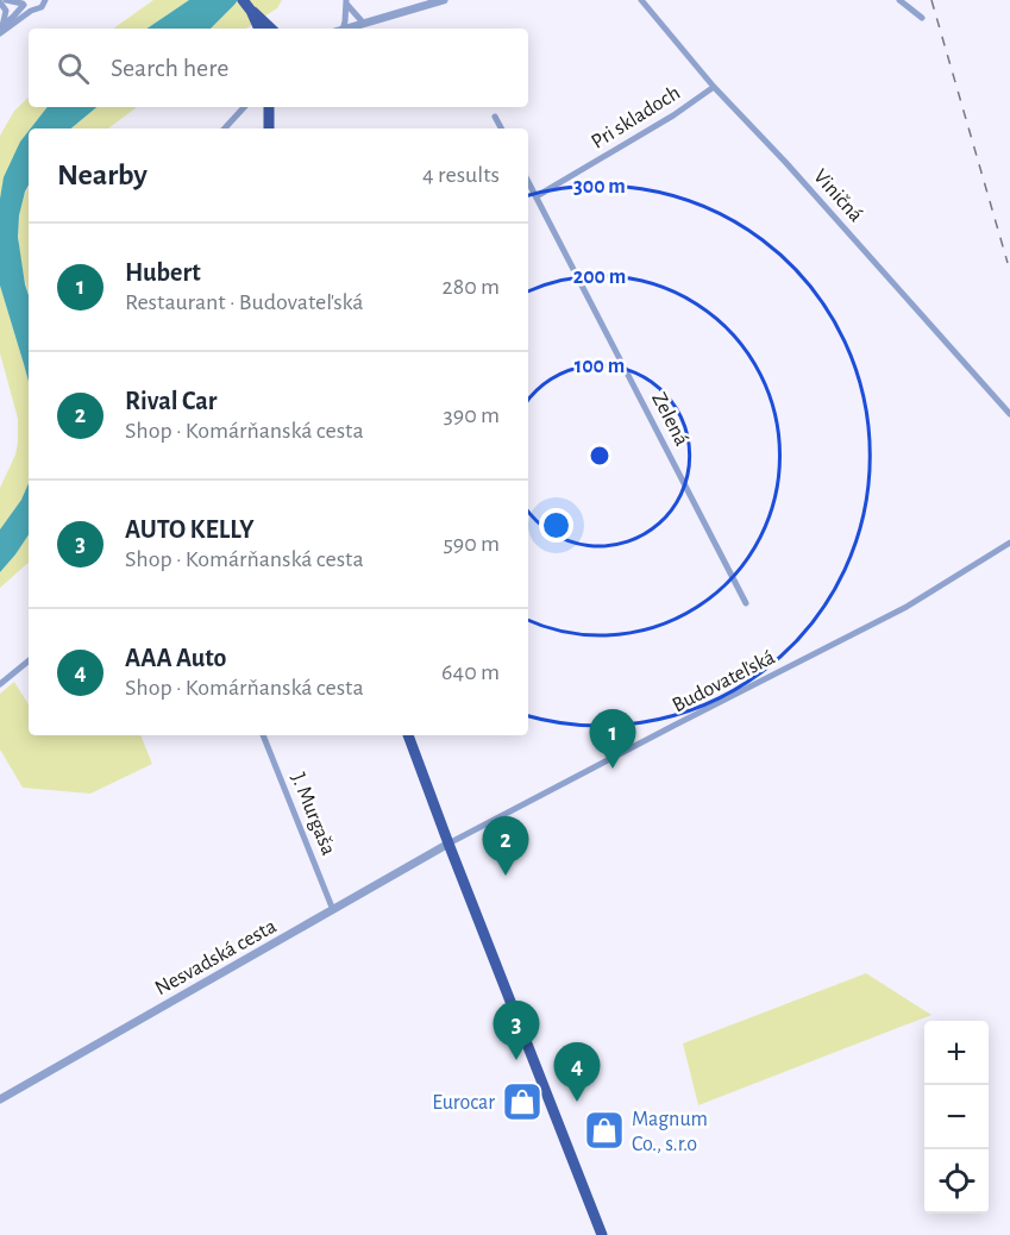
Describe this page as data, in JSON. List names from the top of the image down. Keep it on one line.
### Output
{"streets":{"street":["Pri skladoch","Viničná","Zelená","Budovateľská","J. Murgaša","Nesvadská cesta"]},"crossings":[["Pri skladoch","Viničná"],["Pri skladoch","Zelená"],["Budovateľská","Nesvadská cesta"],["J. Murgaša","Nesvadská cesta"]],"places":{"shop":["Eurocar","Magnum Co., s.r.o"]},"page":{"search":"Search here","heading":["Nearby","4 results"],"list":[{"mark":"1","name":"Hubert","note":"Restaurant · Budovateľská","value":"280 m"},{"mark":"2","name":"Rival Car","note":"Shop · Komárňanská cesta","value":"390 m"},{"mark":"3","name":"AUTO KELLY","note":"Shop · Komárňanská cesta","value":"590 m"},{"mark":"4","name":"AAA Auto","note":"Shop · Komárňanská cesta","value":"640 m"}],"pins":["1","2","3","4"],"map_buttons":["+","−"]},"rings":["300 m","200 m","100 m"]}
